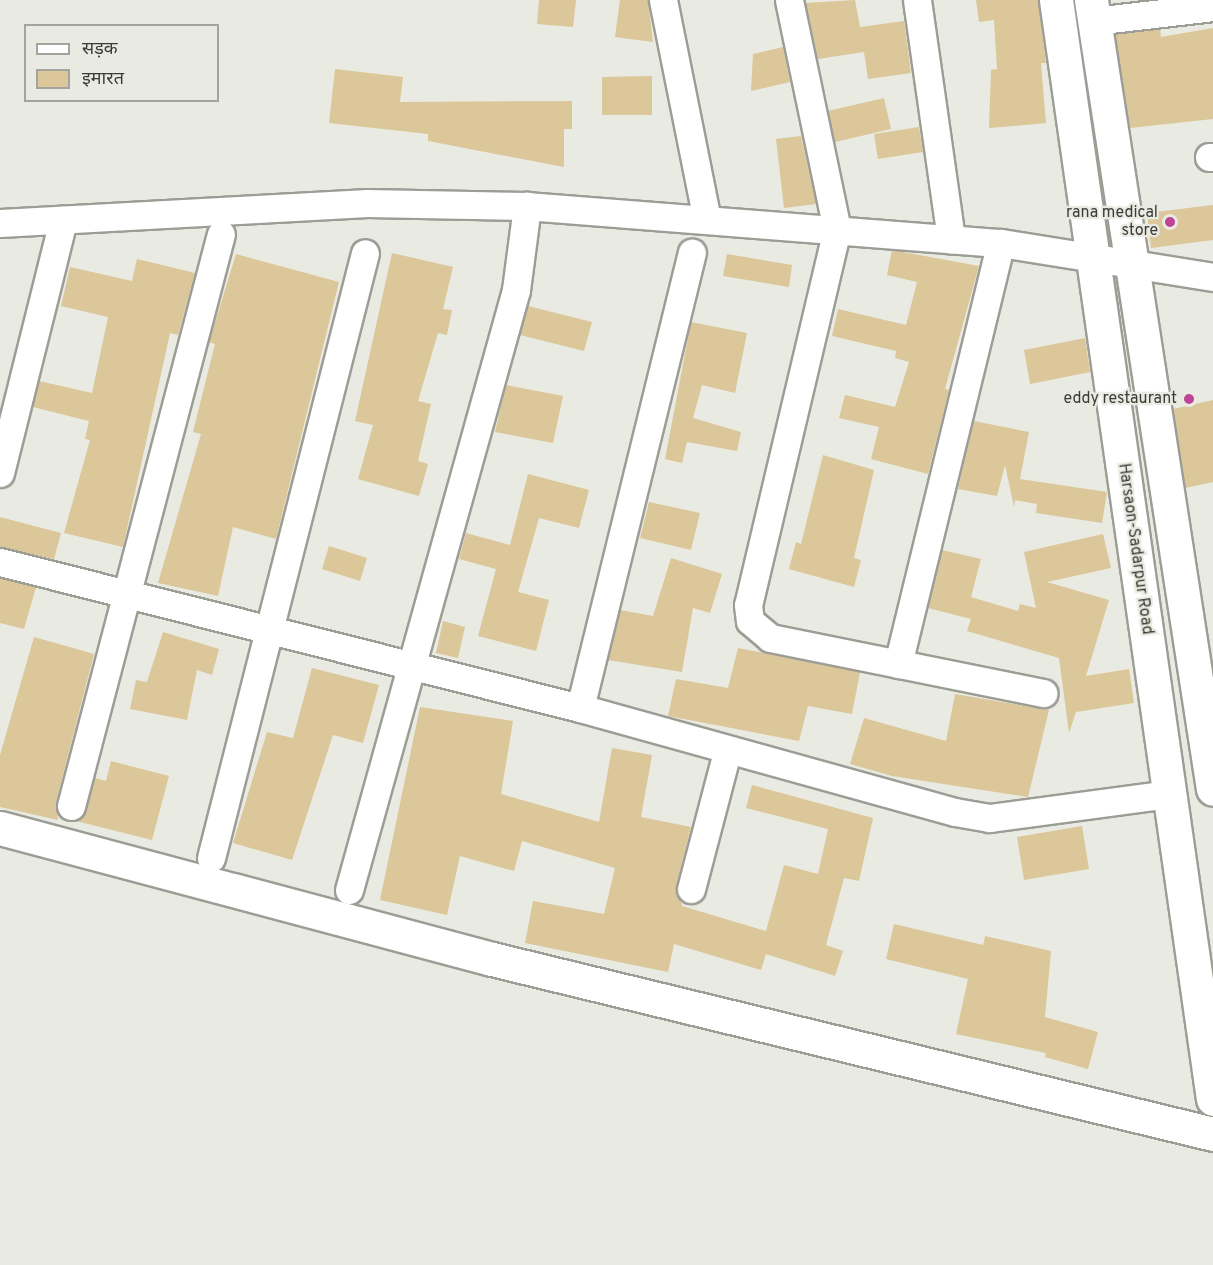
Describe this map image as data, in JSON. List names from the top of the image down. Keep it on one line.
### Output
{"streets":{"street":["Harsaon-Sadarpur Road"]},"places":["rana medical store","eddy restaurant"],"legend":["सड़क","इमारत"]}
